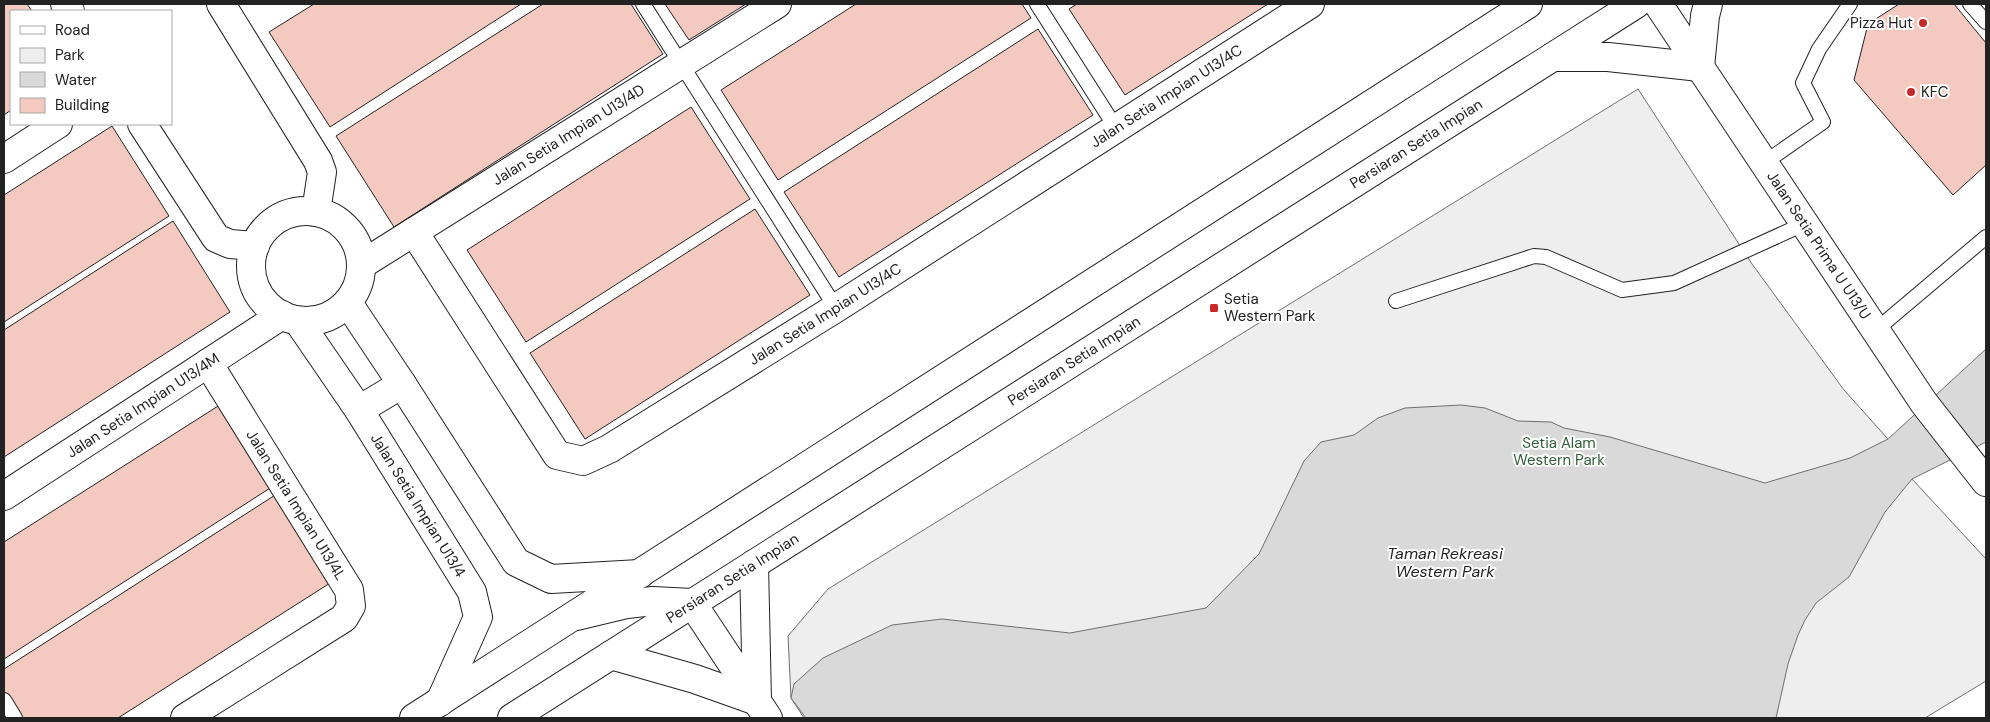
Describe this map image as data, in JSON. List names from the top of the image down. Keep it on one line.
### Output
{"streets":{"street":["Jalan Setia Impian U13/4C","Jalan Setia Impian U13/4D","Persiaran Setia Impian","Jalan Setia Prima U U13/U","Jalan Setia Impian U13/4M","Jalan Setia Impian U13/4L","Jalan Setia Impian U13/4"]},"crossings":[["Jalan Setia Impian U13/4C","Jalan Setia Impian U13/4D"],["Jalan Setia Impian U13/4D","Jalan Setia Impian U13/4M"],["Jalan Setia Impian U13/4D","Jalan Setia Impian U13/4"],["Jalan Setia Impian U13/4M","Jalan Setia Impian U13/4L"],["Jalan Setia Impian U13/4M","Jalan Setia Impian U13/4"]],"water":["Taman Rekreasi Western Park"],"parks":["Setia Alam Western Park"],"places":{"other":["Pizza Hut","KFC"],"transit":["Setia Western Park"]},"legend":["Road","Park","Water","Building"]}
